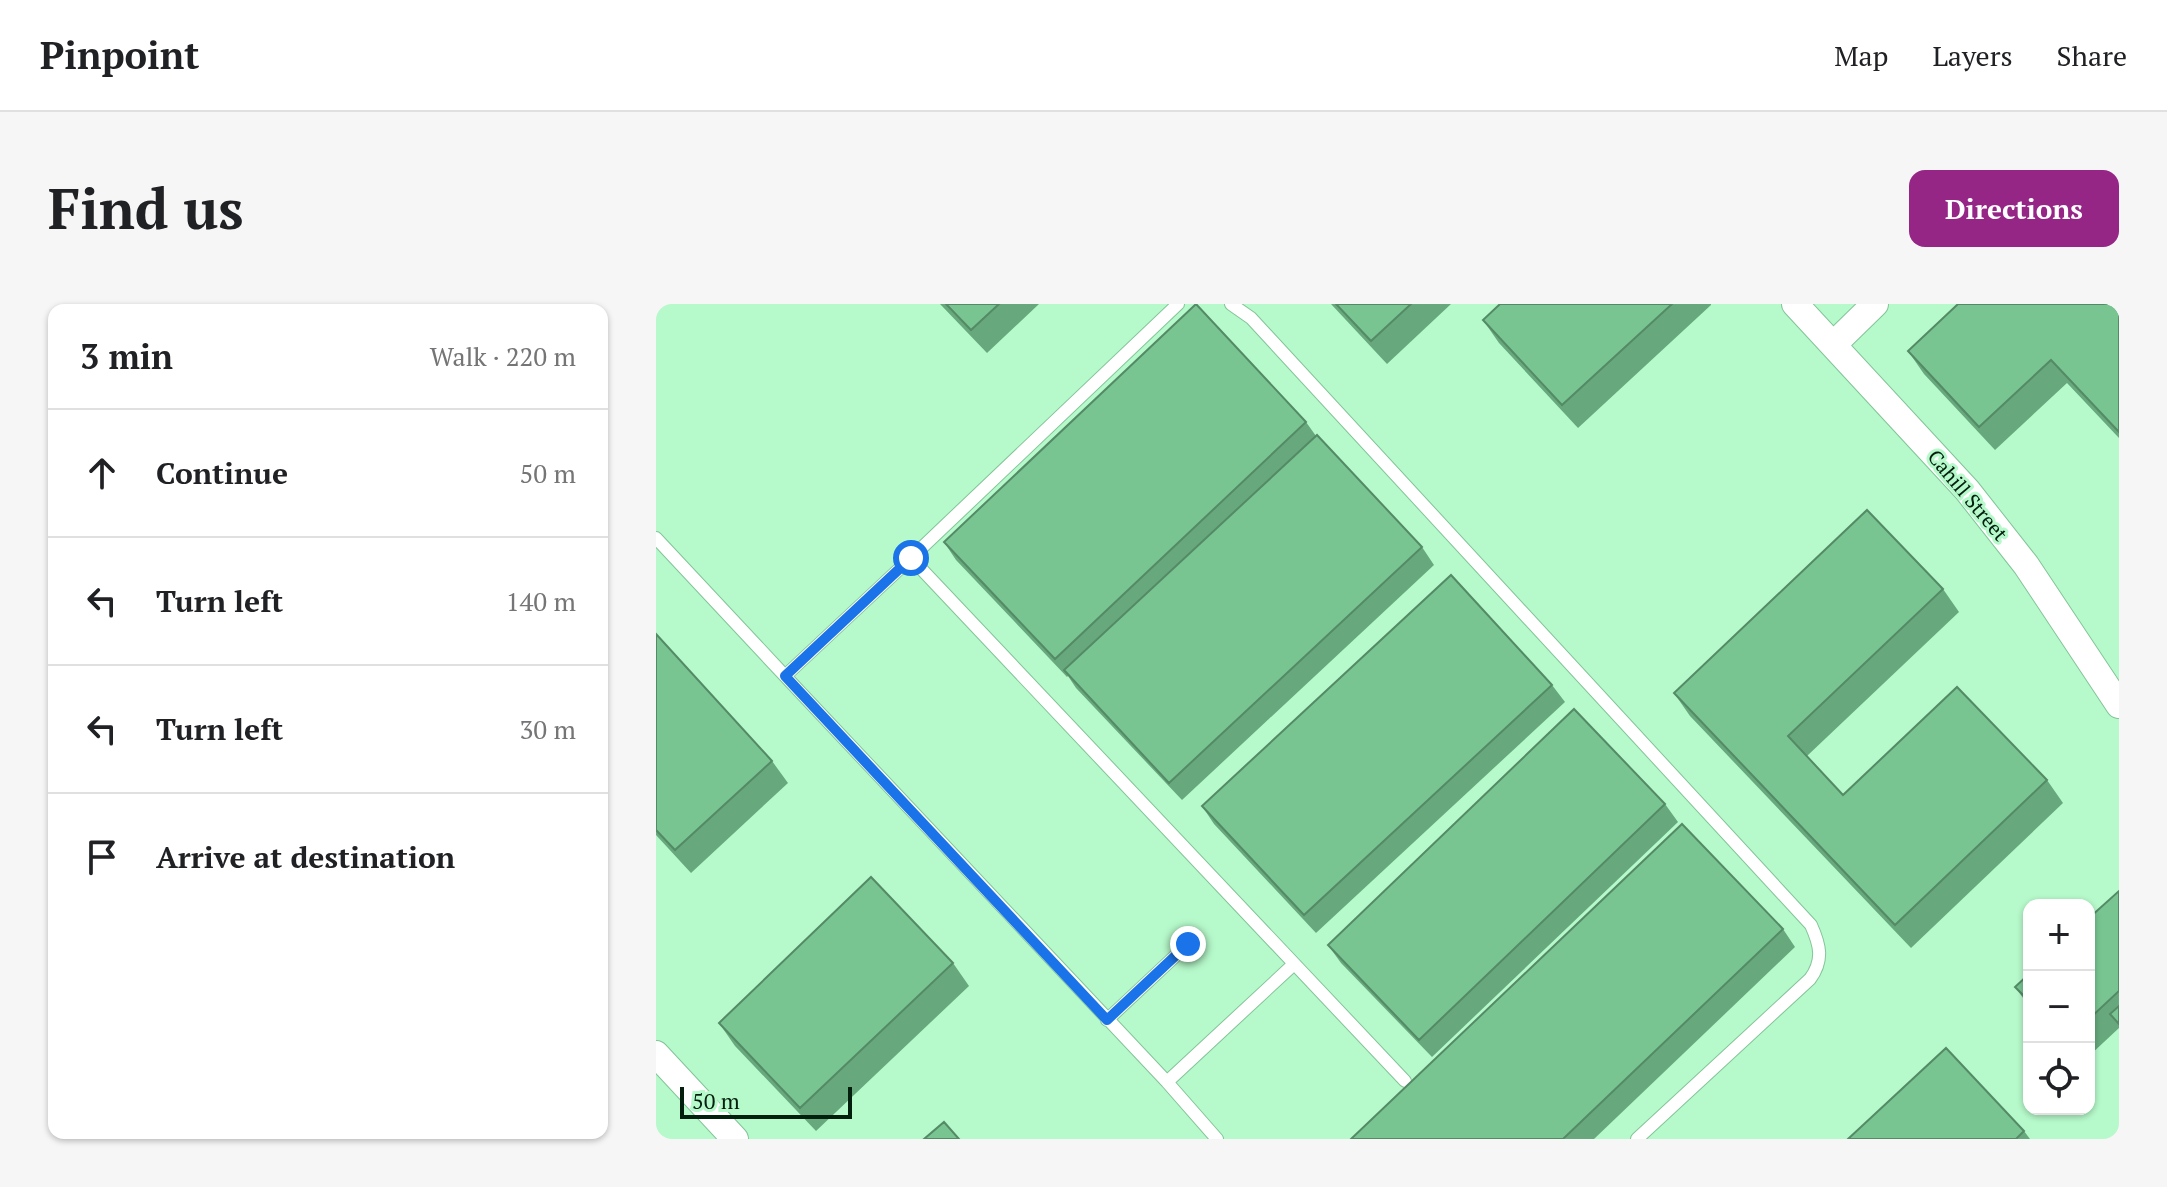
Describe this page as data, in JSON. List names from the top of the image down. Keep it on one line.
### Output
{"streets":{"street":["Cahill Street"]},"scale_bar":"50 m","page":{"header":"Pinpoint","nav":["Map","Layers","Share"],"buttons":"Directions","title":"Find us","heading":["3 min","Walk · 220 m"],"list":[["Continue","50 m"],["Turn left","140 m"],["Turn left","30 m"],"Arrive at destination"],"map_buttons":["+","−"],"scale":"50 m"}}
